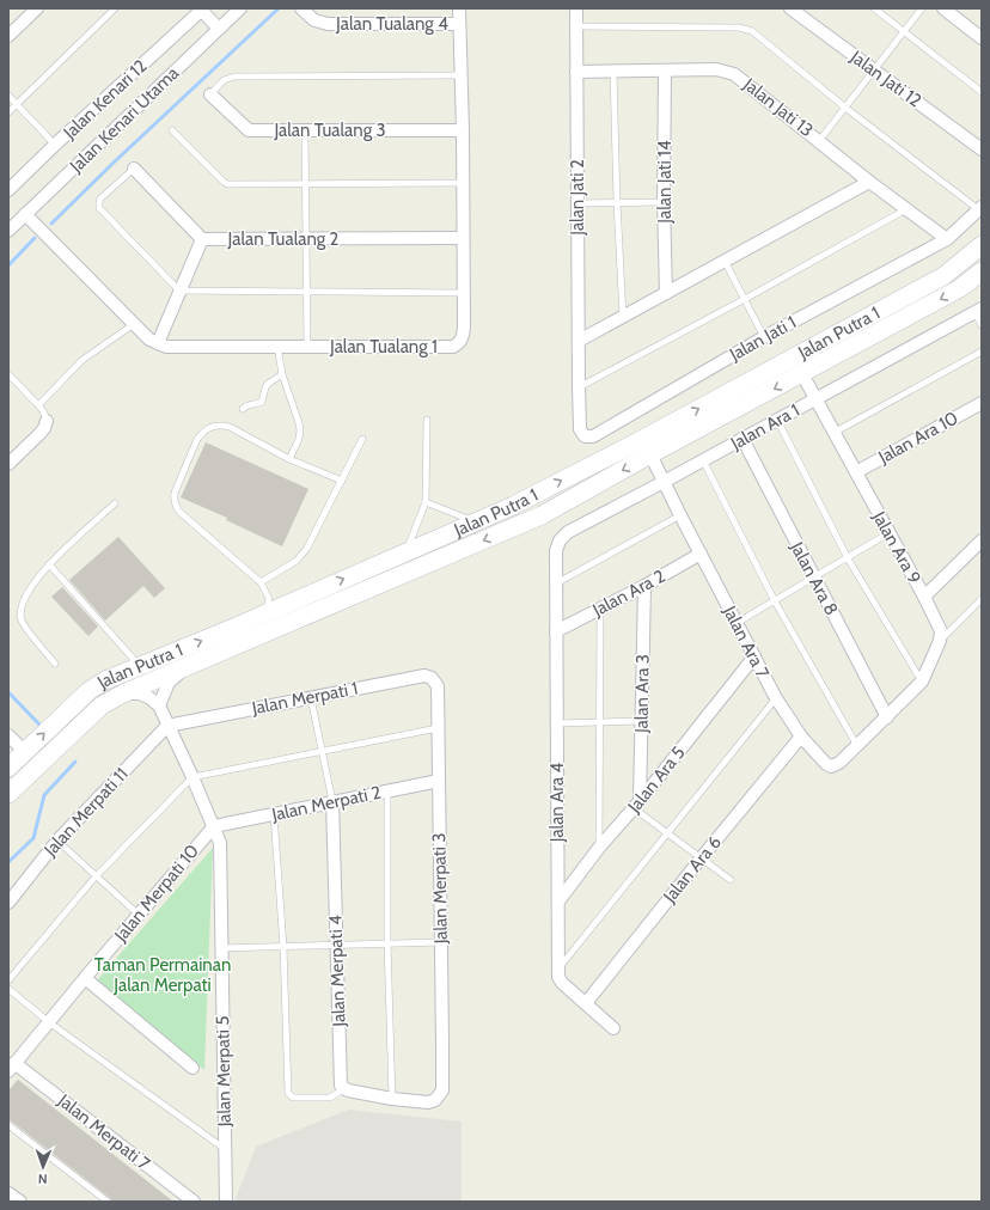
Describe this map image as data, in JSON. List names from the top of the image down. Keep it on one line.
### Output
{"streets":{"main road":["Jalan Putra 1"],"street":["Jalan Tualang 4","Jalan Jati 12","Jalan Kenari 12","Jalan Jati 13","Jalan Kenari Utama","Jalan Tualang 3","Jalan Jati 14","Jalan Jati 2","Jalan Tualang 2","Jalan Jati 1","Jalan Tualang 1","Jalan Ara 1","Jalan Ara 10","Jalan Ara 9","Jalan Ara 8","Jalan Ara 2","Jalan Ara 7","Jalan Ara 3","Jalan Merpati 1","Jalan Ara 5","Jalan Ara 4","Jalan Merpati 2","Jalan Merpati 11","Jalan Ara 6","Jalan Merpati 3","Jalan Merpati 10","Jalan Merpati 4","Jalan Merpati 5","Jalan Merpati 7"]},"crossings":[["Jalan Tualang 4","Jalan Tualang 1"],["Jalan Jati 13","Jalan Jati 14"],["Jalan Jati 13","Jalan Jati 2"],["Jalan Jati 13","Jalan Jati 1"],["Jalan Kenari Utama","Jalan Tualang 1"],["Jalan Tualang 3","Jalan Tualang 1"],["Jalan Jati 2","Jalan Jati 1"],["Jalan Tualang 2","Jalan Tualang 1"],["Jalan Putra 1","Jalan Ara 9"],["Jalan Putra 1","Jalan Ara 7"],["Jalan Ara 1","Jalan Ara 9"],["Jalan Ara 1","Jalan Ara 8"],["Jalan Ara 1","Jalan Ara 7"],["Jalan Ara 1","Jalan Ara 4"],["Jalan Ara 10","Jalan Ara 9"],["Jalan Ara 8","Jalan Ara 7"],["Jalan Ara 2","Jalan Ara 7"],["Jalan Ara 2","Jalan Ara 3"],["Jalan Ara 2","Jalan Ara 4"],["Jalan Ara 7","Jalan Ara 5"],["Jalan Ara 7","Jalan Ara 6"],["Jalan Ara 3","Jalan Ara 5"],["Jalan Merpati 1","Jalan Merpati 11"],["Jalan Merpati 1","Jalan Merpati 3"],["Jalan Merpati 1","Jalan Merpati 5"],["Jalan Ara 5","Jalan Ara 4"],["Jalan Ara 4","Jalan Ara 6"],["Jalan Merpati 2","Jalan Merpati 3"],["Jalan Merpati 2","Jalan Merpati 10"],["Jalan Merpati 2","Jalan Merpati 4"],["Jalan Merpati 2","Jalan Merpati 5"],["Jalan Merpati 11","Jalan Merpati 5"],["Jalan Merpati 10","Jalan Merpati 5"],["Jalan Merpati 10","Jalan Merpati 7"]],"parks":["Taman Permainan Jalan Merpati"],"north":"bottom"}
